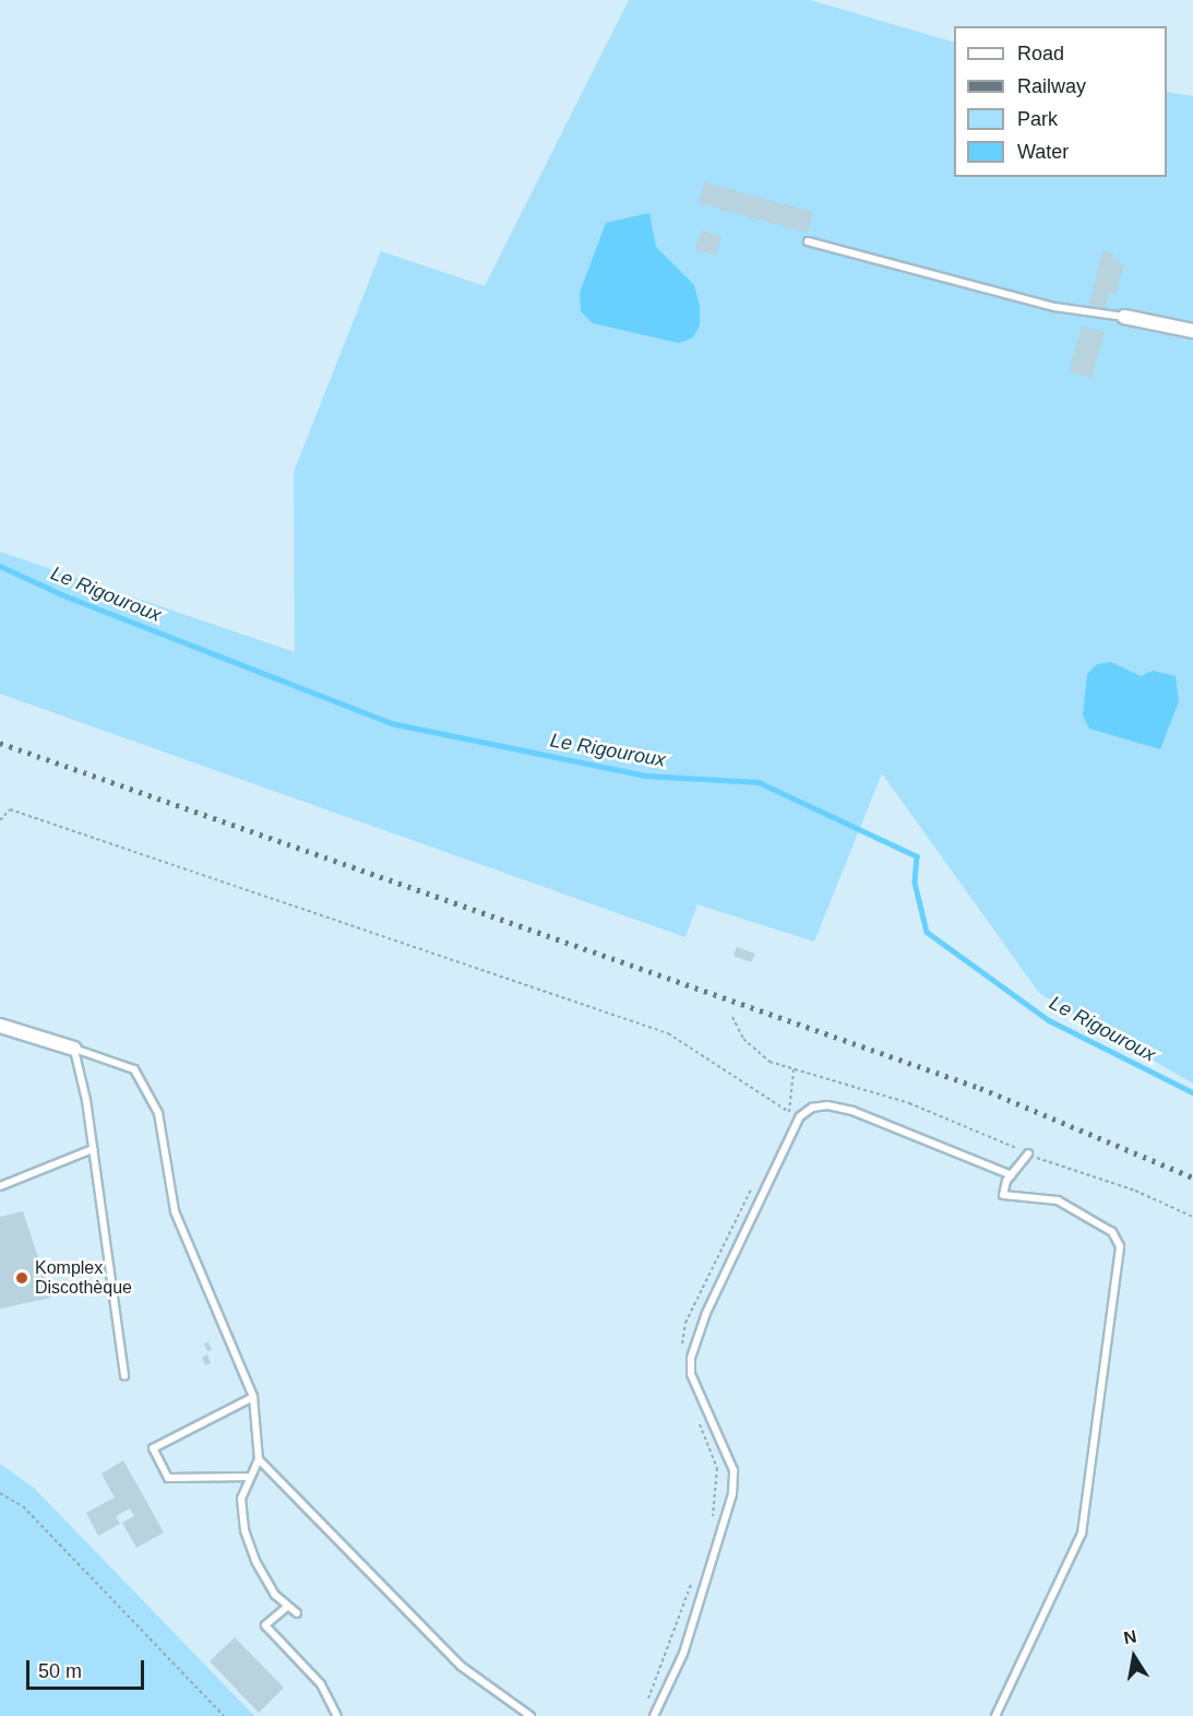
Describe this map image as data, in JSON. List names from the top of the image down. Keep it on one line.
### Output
{"water":["Le Rigouroux"],"places":["Komplex Discothèque"],"legend":["Road","Railway","Park","Water"],"scale_bar":"50 m","north":"top"}
